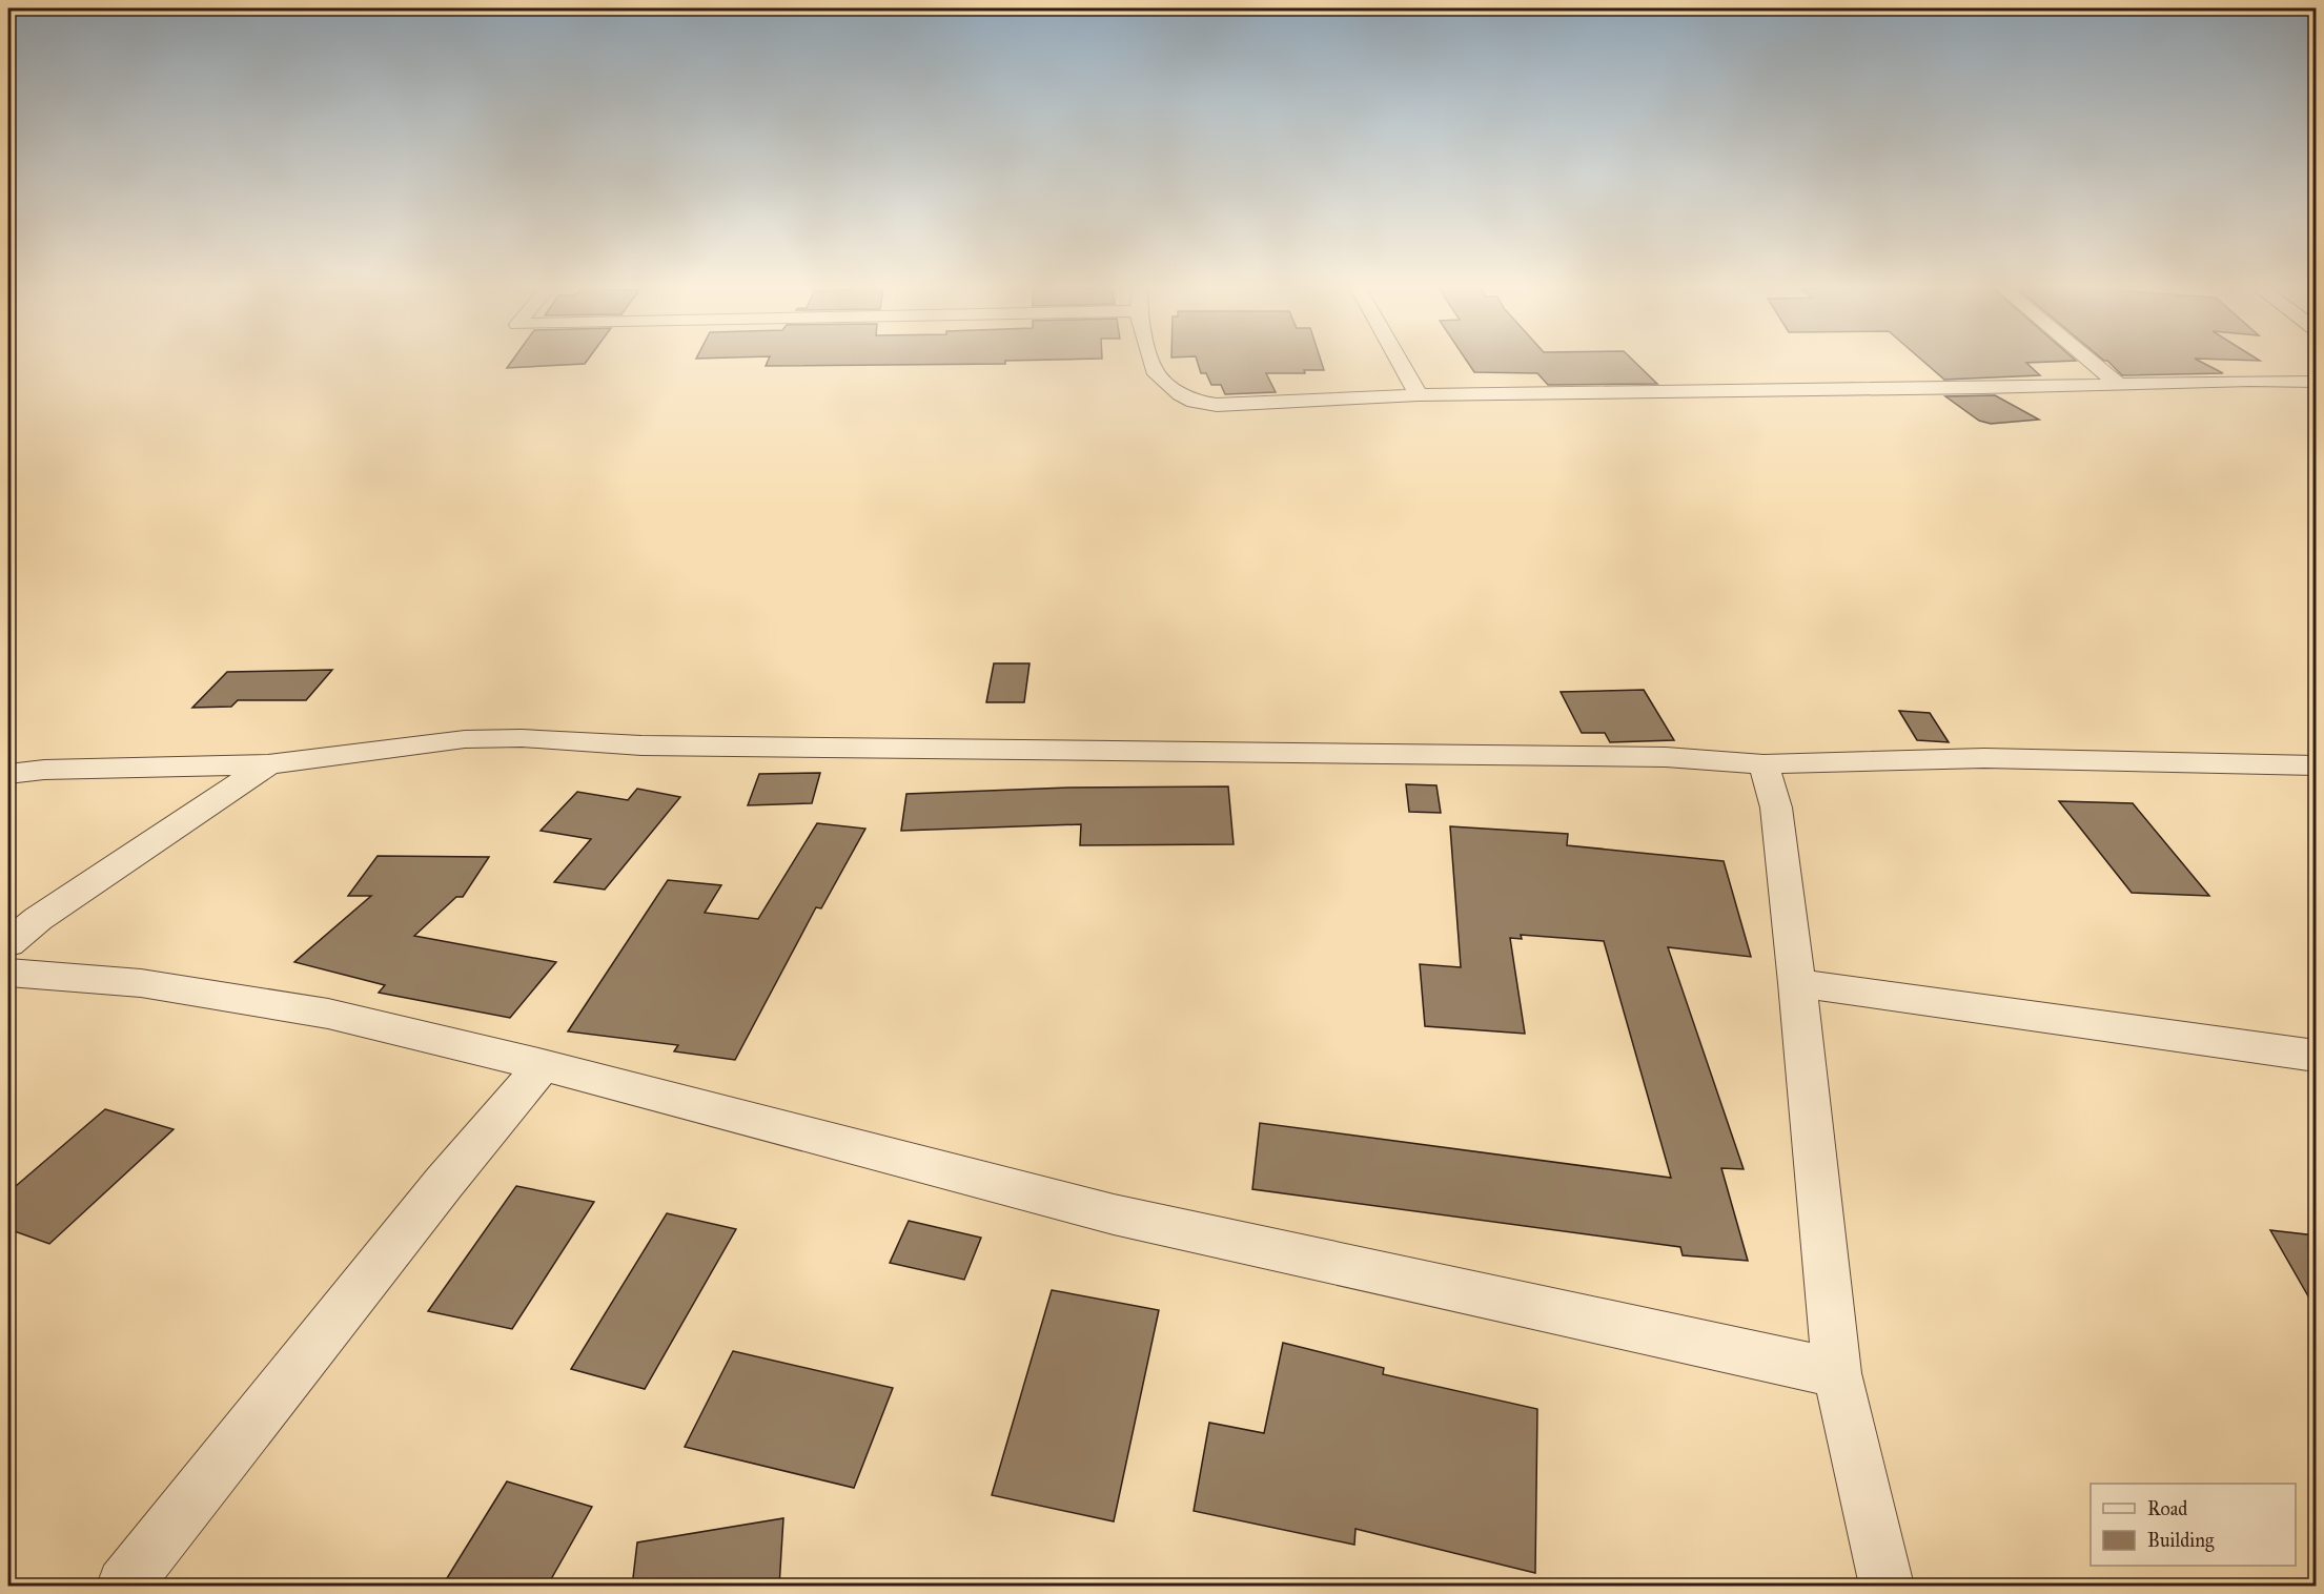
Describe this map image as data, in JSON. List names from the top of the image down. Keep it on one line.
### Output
{"legend":["Road","Building"]}
